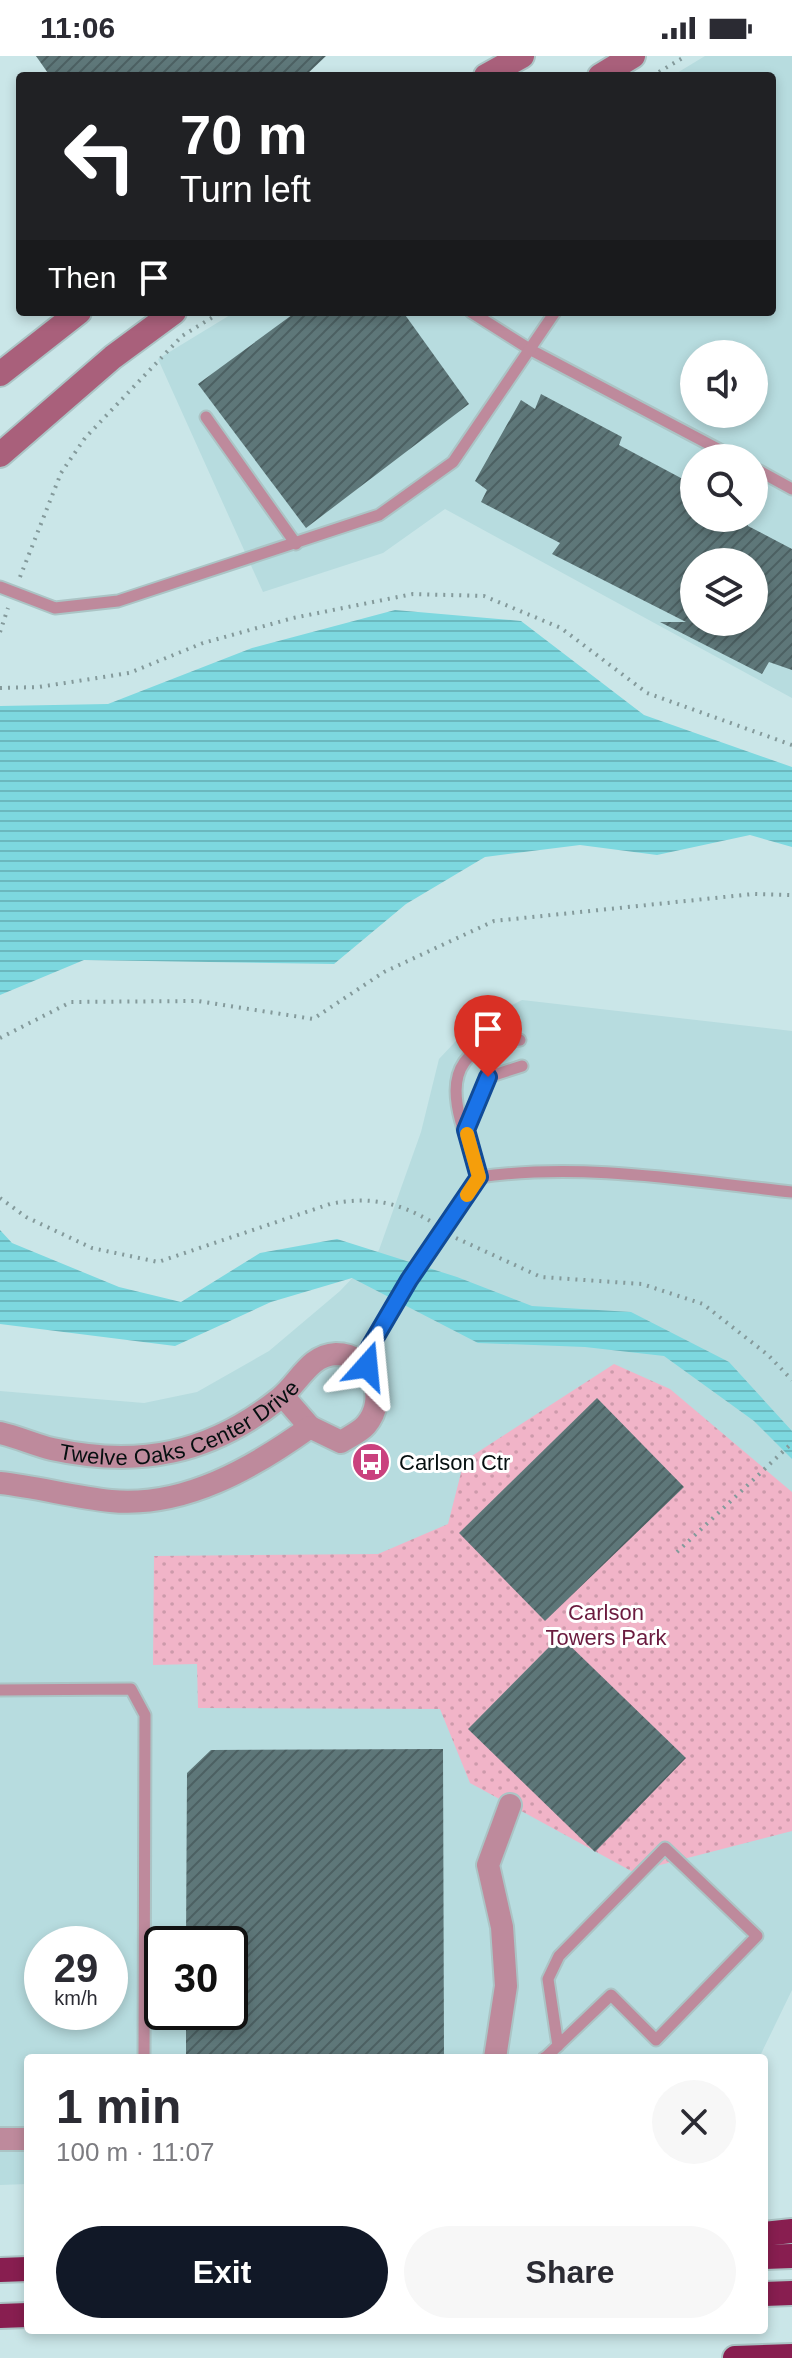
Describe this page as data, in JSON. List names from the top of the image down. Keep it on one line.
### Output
{"streets":{"street":["Twelve Oaks Center Drive"]},"parks":["Carlson Towers Park"],"places":{"bus stop":["Carlson Ctr"]},"page":{"status":"11:06","turn":["70 m","Turn left"],"then":"Then","speed":"29 km/h","limit":"30","heading":["1 min","100 m · 11:07"],"buttons":["Exit","Share"]}}
